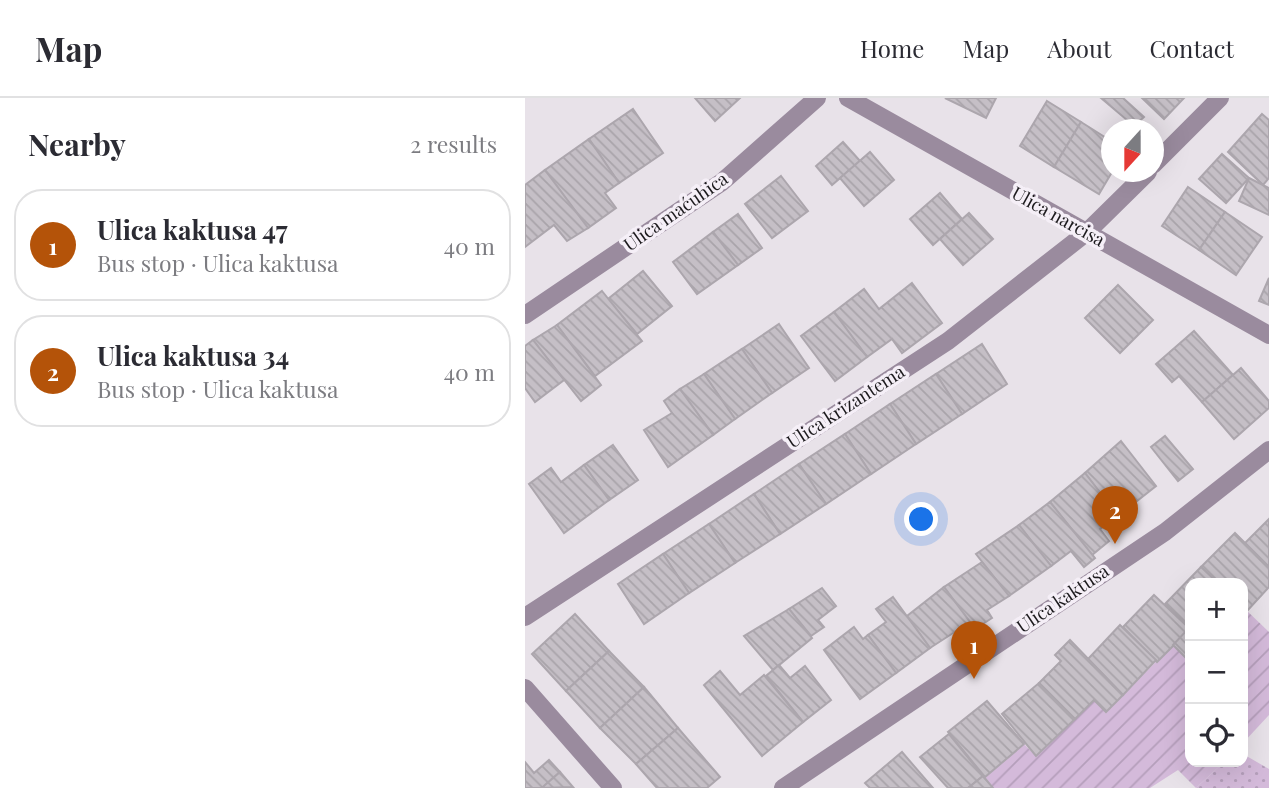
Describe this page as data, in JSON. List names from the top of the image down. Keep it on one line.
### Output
{"streets":{"street":["Ulica maćuhica","Ulica narcisa","Ulica krizantema","Ulica kaktusa"]},"crossings":[["Ulica narcisa","Ulica krizantema"]],"north":"bottom","page":{"header":"Map","nav":["Home","Map","About","Contact"],"heading":["Nearby","2 results"],"list":[{"mark":"1","name":"Ulica kaktusa 47","note":"Bus stop · Ulica kaktusa","value":"40 m"},{"mark":"2","name":"Ulica kaktusa 34","note":"Bus stop · Ulica kaktusa","value":"40 m"}],"pins":["2","1"],"map_buttons":["+","−"]}}
